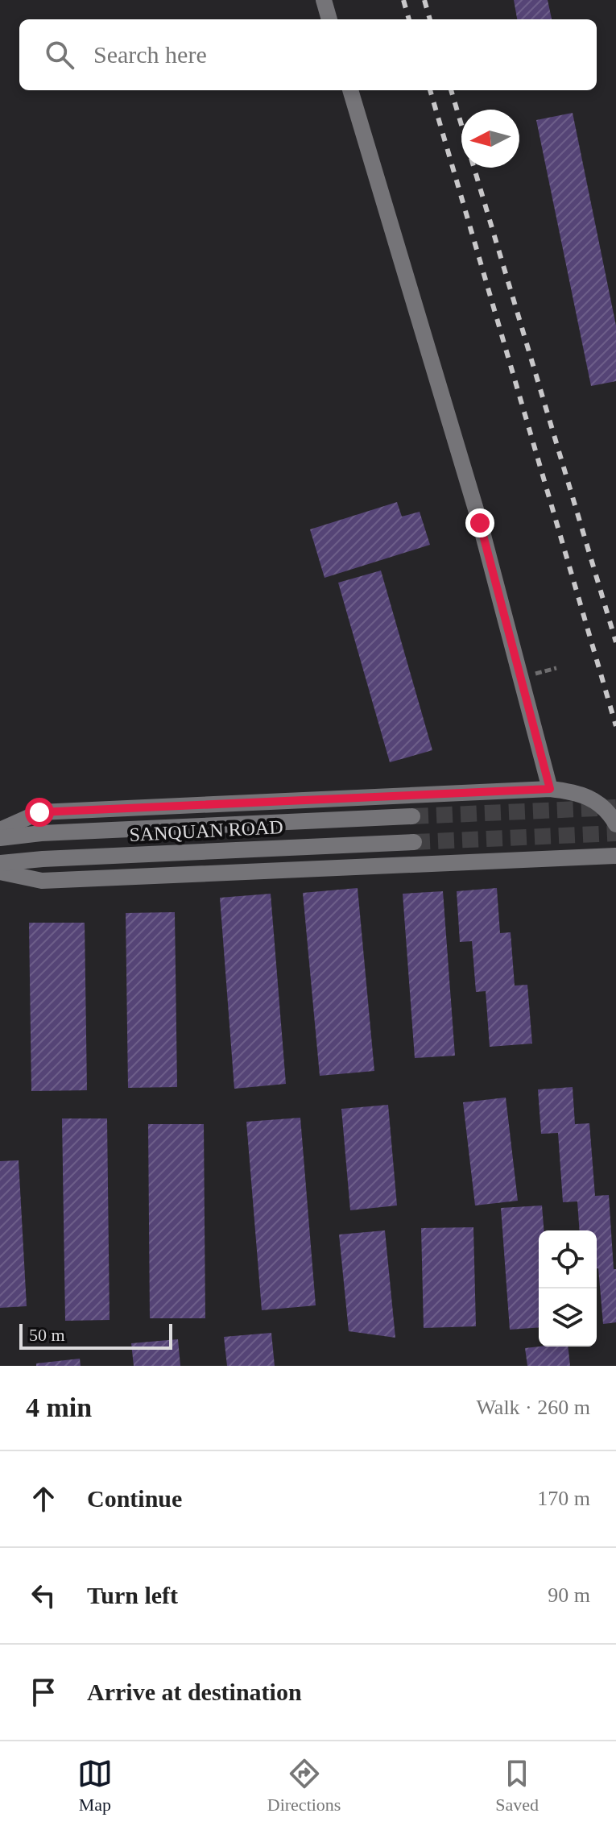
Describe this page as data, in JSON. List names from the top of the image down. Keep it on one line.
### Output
{"streets":{"street":["SANQUAN ROAD"]},"scale_bar":"50 m","north":"left","page":{"search":"Search here","scale":"50 m","heading":["4 min","Walk · 260 m"],"list":[["Continue","170 m"],["Turn left","90 m"],"Arrive at destination"],"nav":["Map","Directions","Saved"]}}
